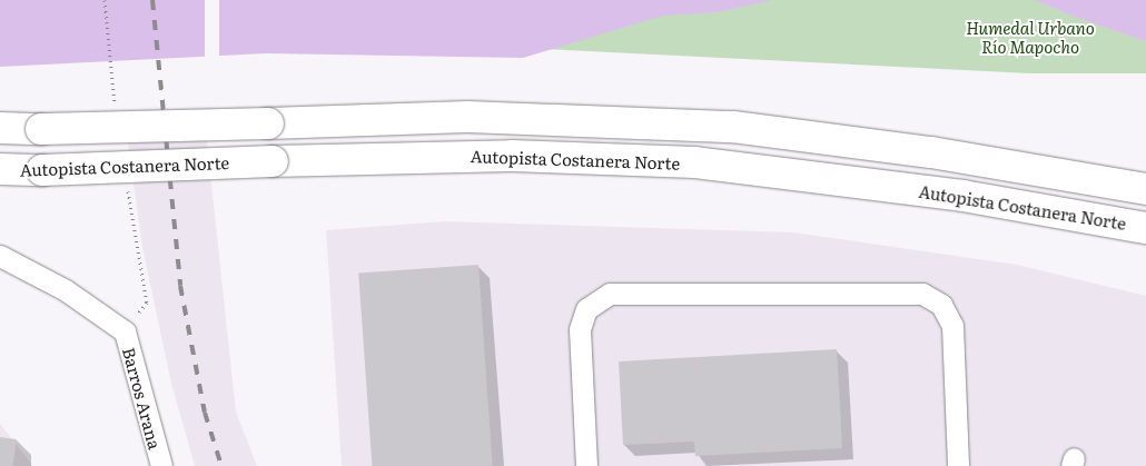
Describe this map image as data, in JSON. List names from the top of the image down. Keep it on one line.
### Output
{"streets":{"highway":["Autopista Costanera Norte"],"street":["Barros Arana"]},"parks":["Humedal Urbano Río Mapocho"]}
